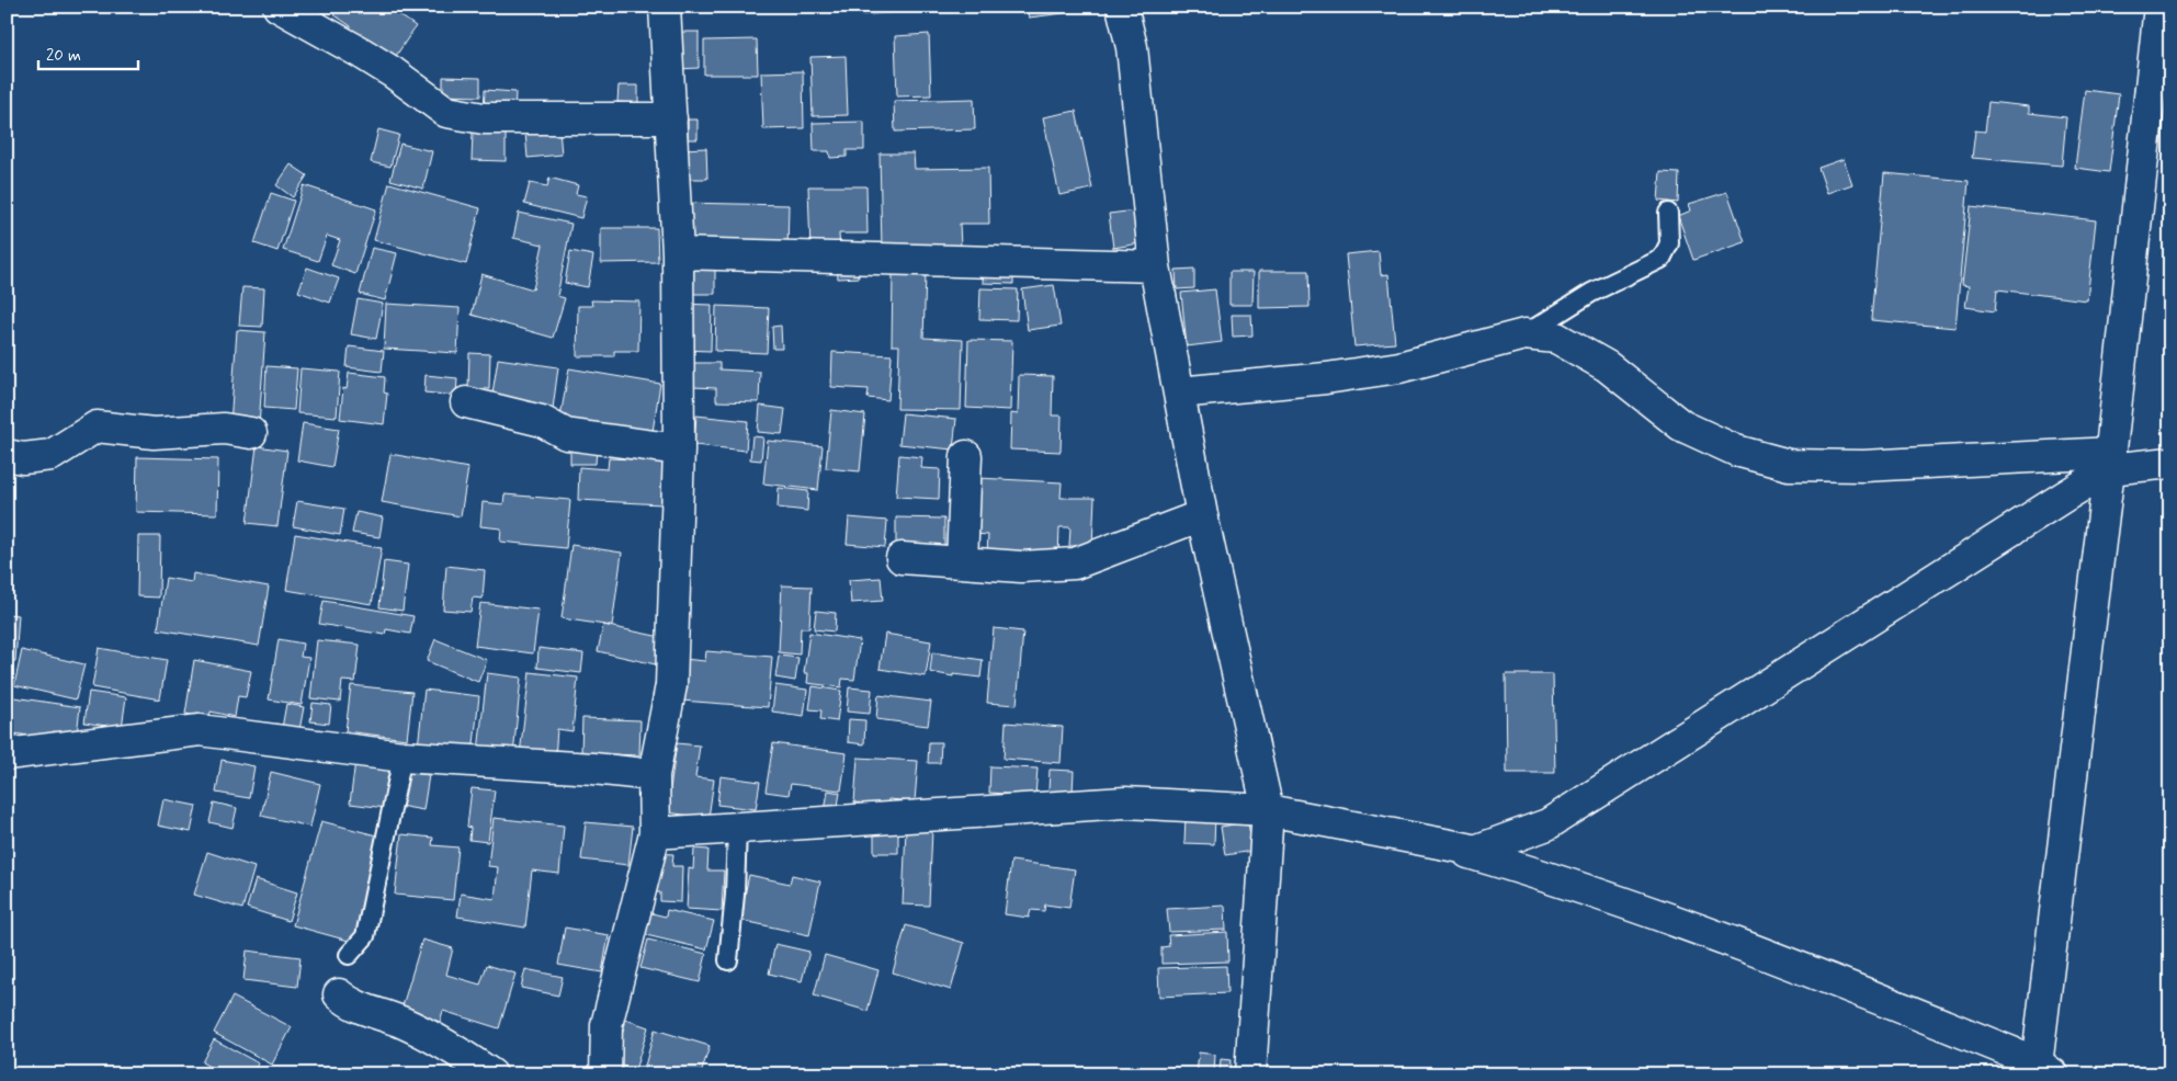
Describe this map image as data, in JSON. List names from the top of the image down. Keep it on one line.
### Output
{"scale_bar":"20 m"}
